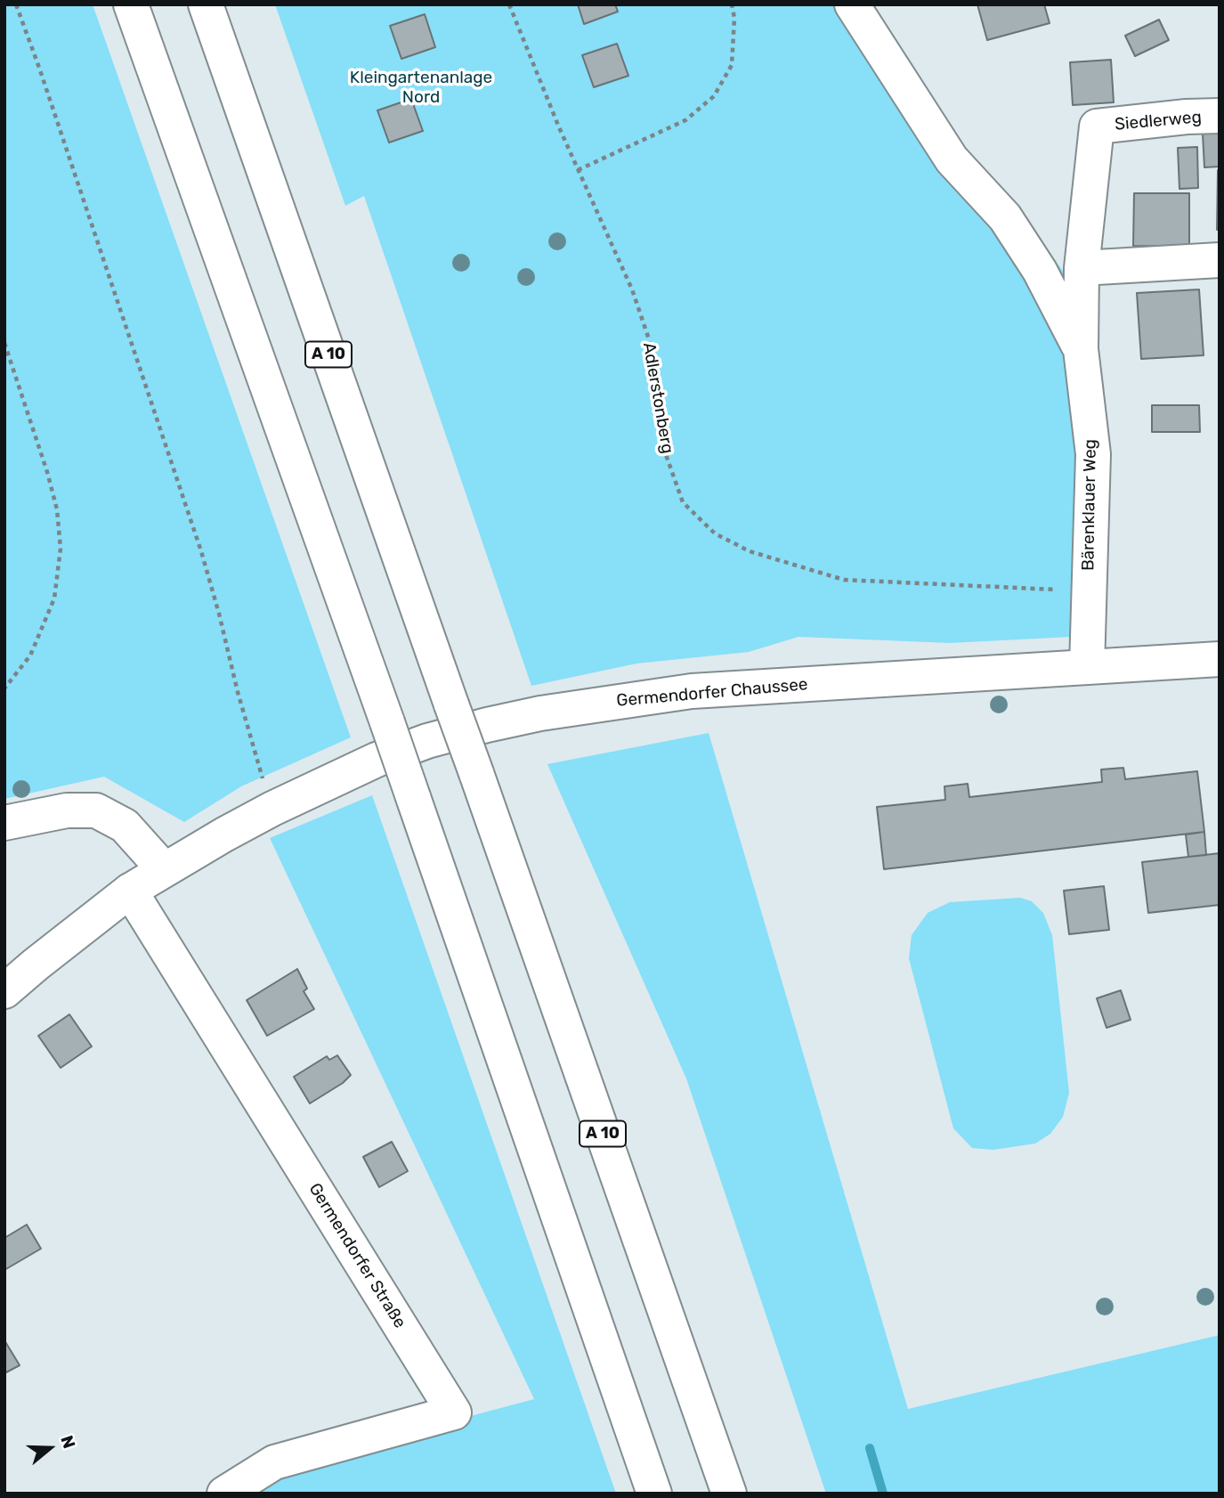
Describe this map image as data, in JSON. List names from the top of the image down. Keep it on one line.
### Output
{"streets":{"main road":["Siedlerweg","A 10","Bärenklauer Weg","Germendorfer Chaussee","Germendorfer Straße"],"path":["Adlerstonberg"]},"crossings":[["Siedlerweg","Bärenklauer Weg"],["Adlerstonberg","Bärenklauer Weg"],["Bärenklauer Weg","Germendorfer Chaussee"]],"parks":["Kleingartenanlage Nord"],"north":"right"}
